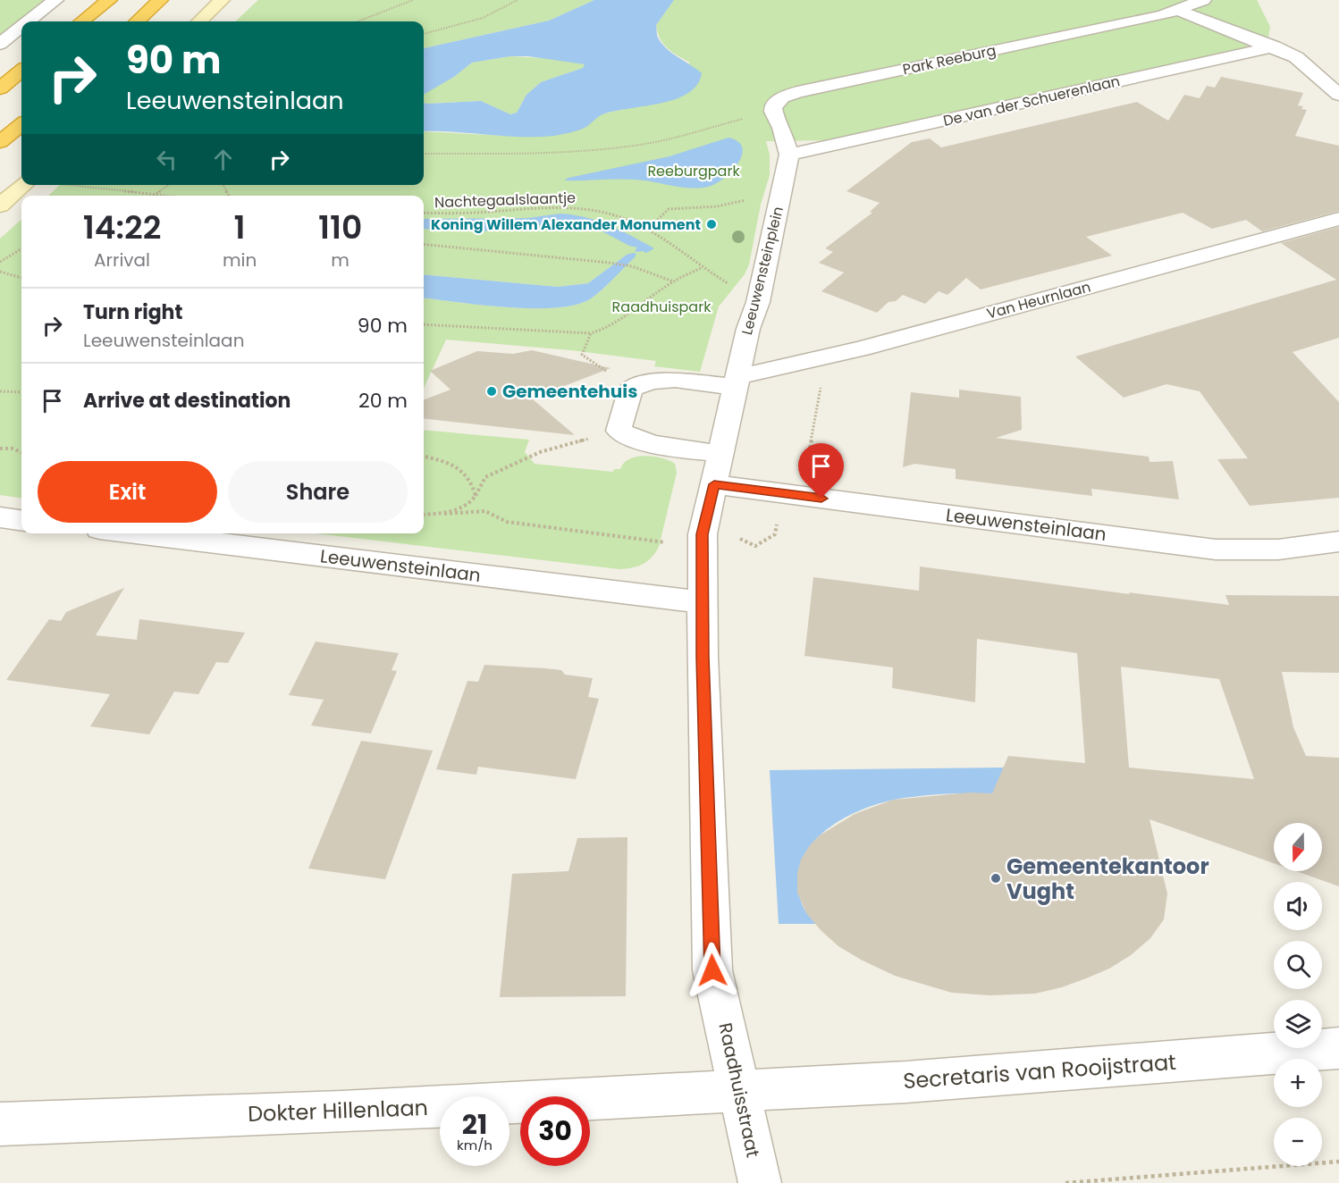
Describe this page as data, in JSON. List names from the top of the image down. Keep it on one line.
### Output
{"streets":{"street":["Park Reeburg","De van der Schuerenlaan","Leeuwensteinplein","Van Heurnlaan","Leeuwensteinlaan","Secretaris van Rooijstraat","Raadhuisstraat","Dokter Hillenlaan"],"path":["Nachtegaalslaantje"]},"crossings":[["De van der Schuerenlaan","Leeuwensteinplein"],["Nachtegaalslaantje","Leeuwensteinplein"],["Leeuwensteinplein","Van Heurnlaan"],["Leeuwensteinplein","Leeuwensteinlaan"],["Leeuwensteinplein","Raadhuisstraat"],["Leeuwensteinlaan","Raadhuisstraat"],["Secretaris van Rooijstraat","Raadhuisstraat"],["Secretaris van Rooijstraat","Dokter Hillenlaan"],["Raadhuisstraat","Dokter Hillenlaan"]],"parks":["Reeburgpark","Raadhuispark"],"places":["Koning Willem Alexander Monument","Gemeentehuis","Gemeentekantoor Vught"],"north":"bottom","page":{"turn":["90 m","Leeuwensteinlaan"],"eta":["14:22","Arrival","1","min","110","m"],"list":[{"name":"Turn right","note":"Leeuwensteinlaan","value":"90 m"},{"name":"Arrive at destination","value":"20 m"}],"buttons":["Exit","Share"],"map_buttons":["+","−"],"speed":"21 km/h","limit":"30"}}
